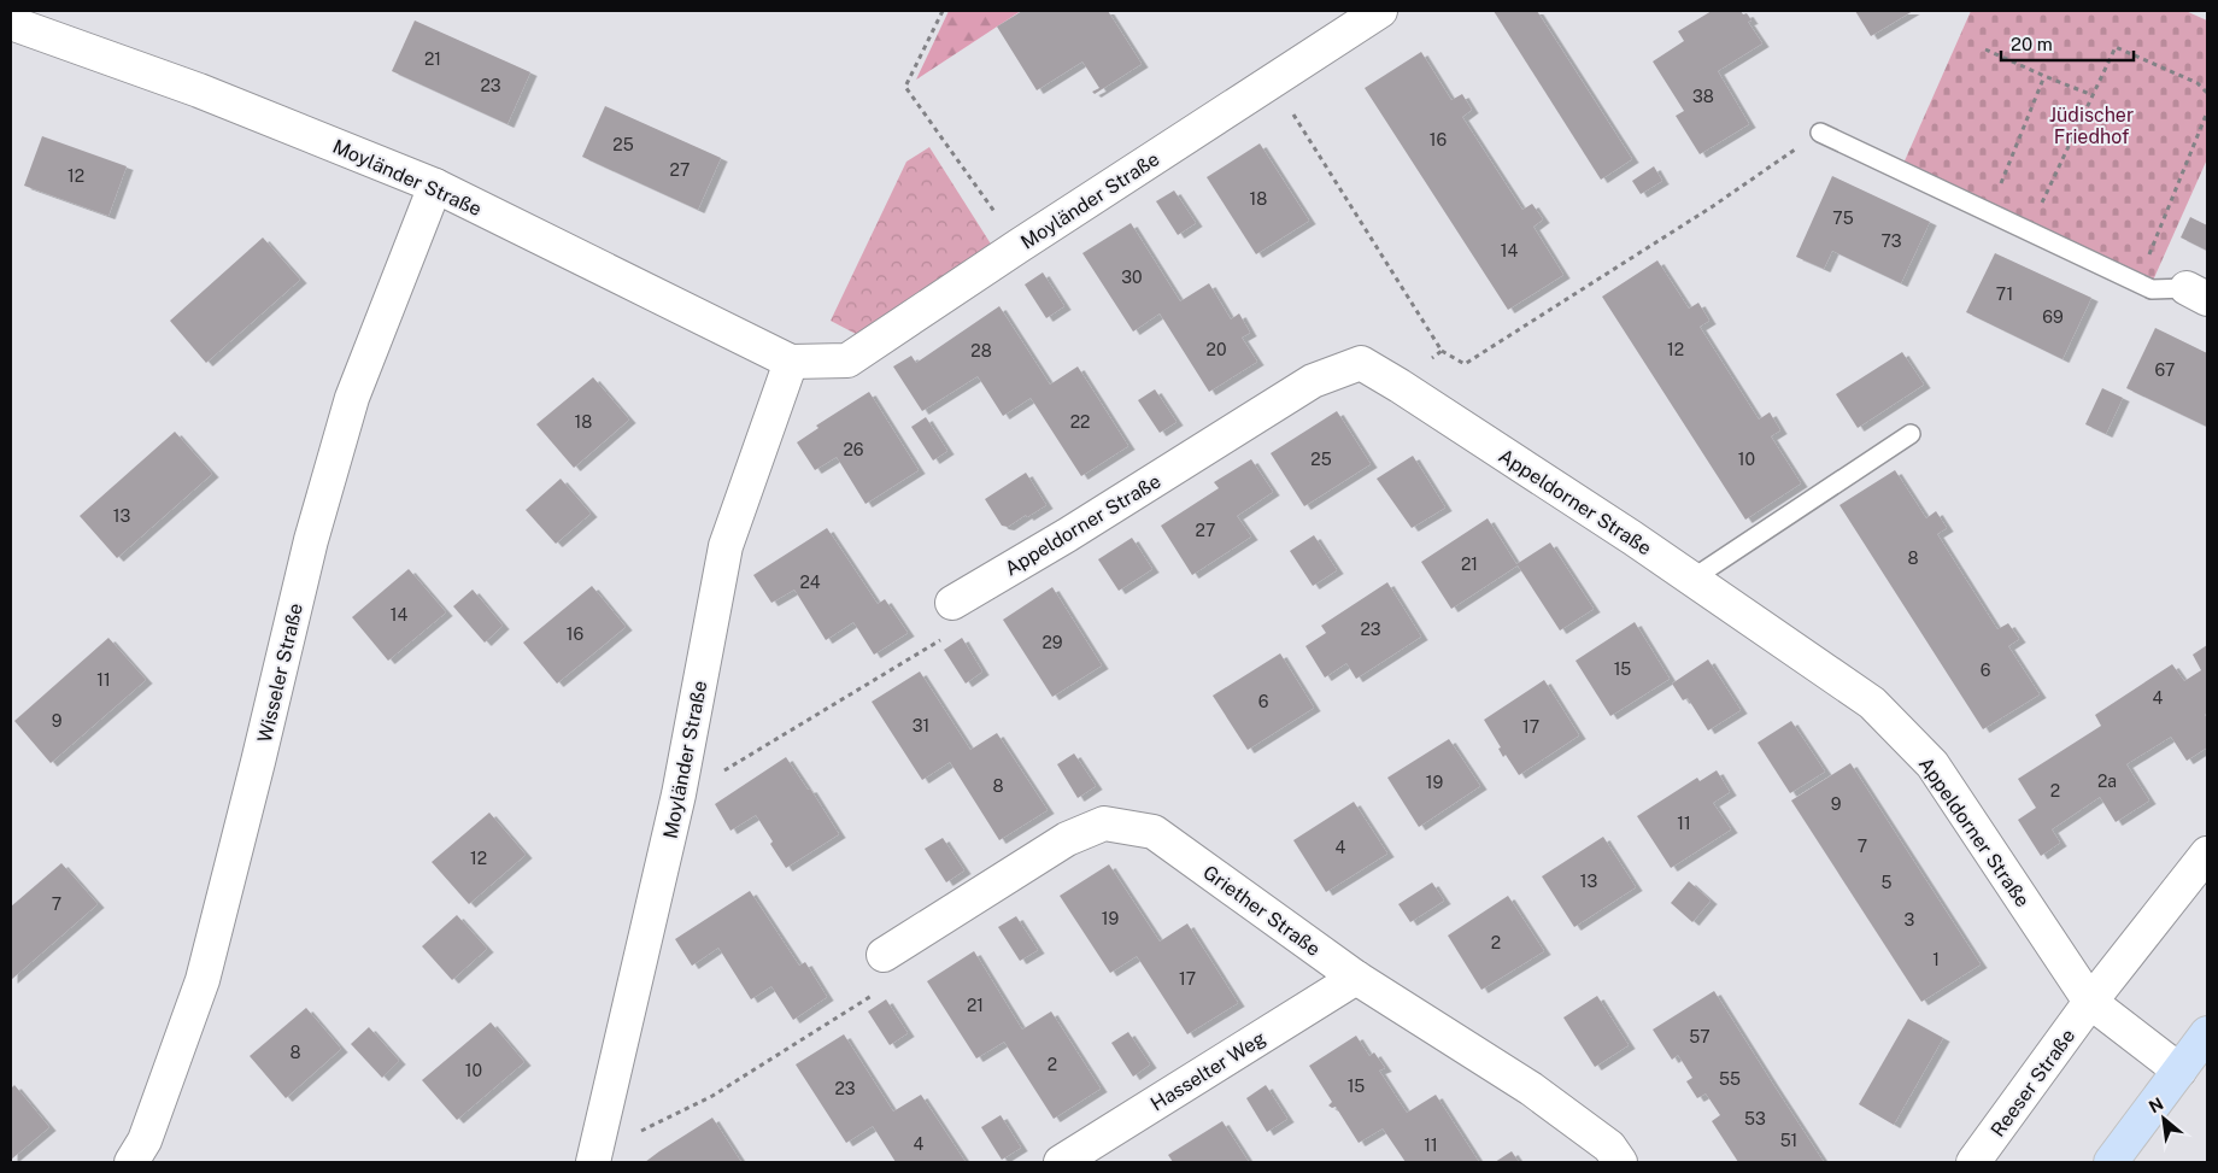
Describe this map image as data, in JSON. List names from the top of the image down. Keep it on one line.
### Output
{"streets":{"street":["Moyländer Straße","Appeldorner Straße","Wisseler Straße","Griether Straße","Hasselter Weg","Reeser Straße"]},"crossings":[["Moyländer Straße","Wisseler Straße"],["Appeldorner Straße","Reeser Straße"],["Griether Straße","Hasselter Weg"]],"parks":["Jüdischer Friedhof"],"house_numbers":["21","23","38","16","25","27","12","18","75","73","14","30","71","69","20","12","28","67","18","22","26","25","10","13","27","8","21","24","14","23","16","29","15","6","11","4","6","9","31","17","2a","19","8","2","9","11","7","4","12","13","5","7","19","3","2","1","17","21","57","8","2","10","55","15","23","53","51","4","11"],"scale_bar":"20 m","north":"top left"}
